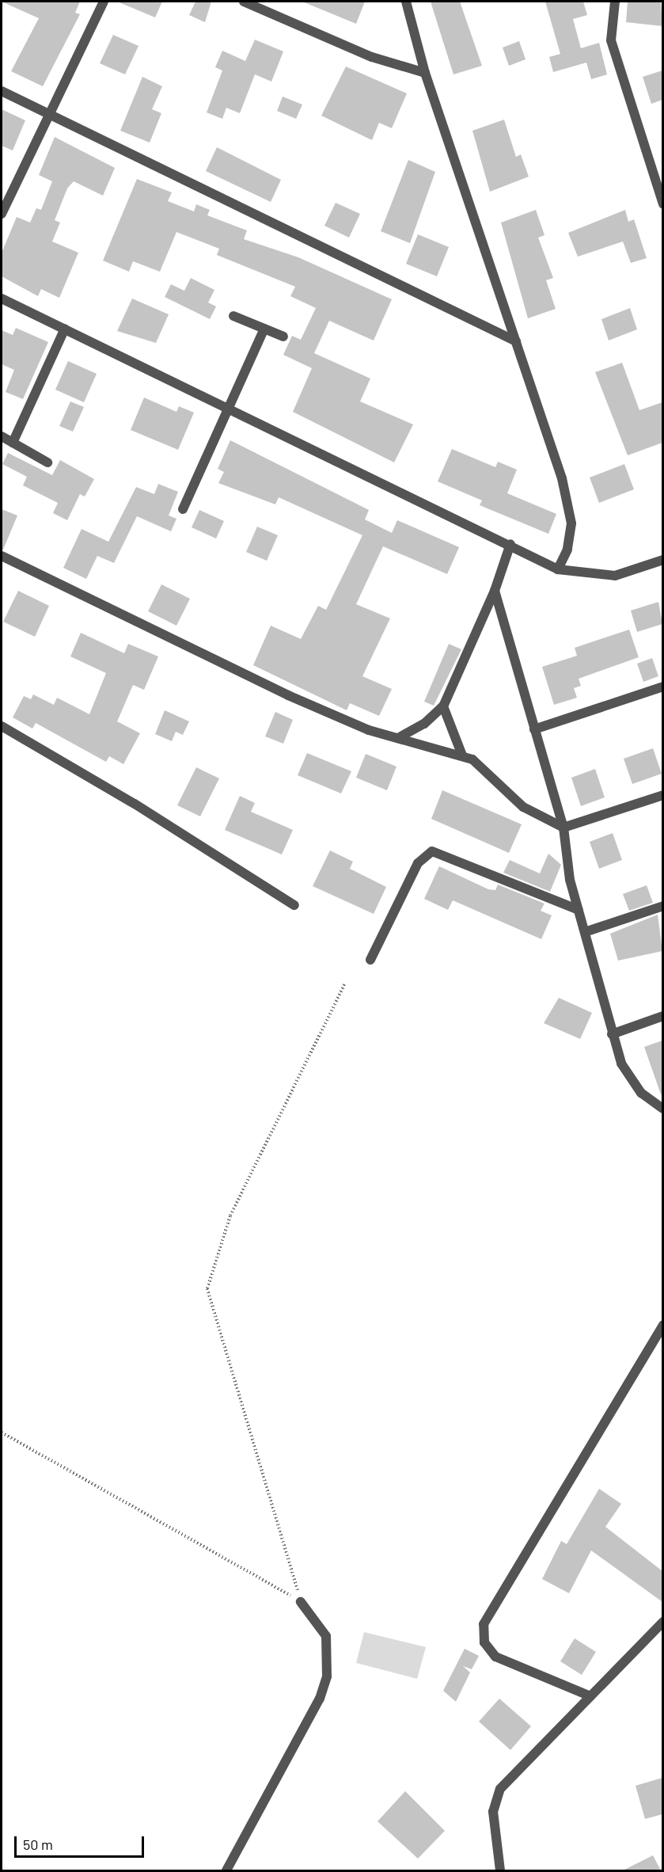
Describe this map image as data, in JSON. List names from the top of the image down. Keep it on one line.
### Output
{"scale_bar":"50 m"}
